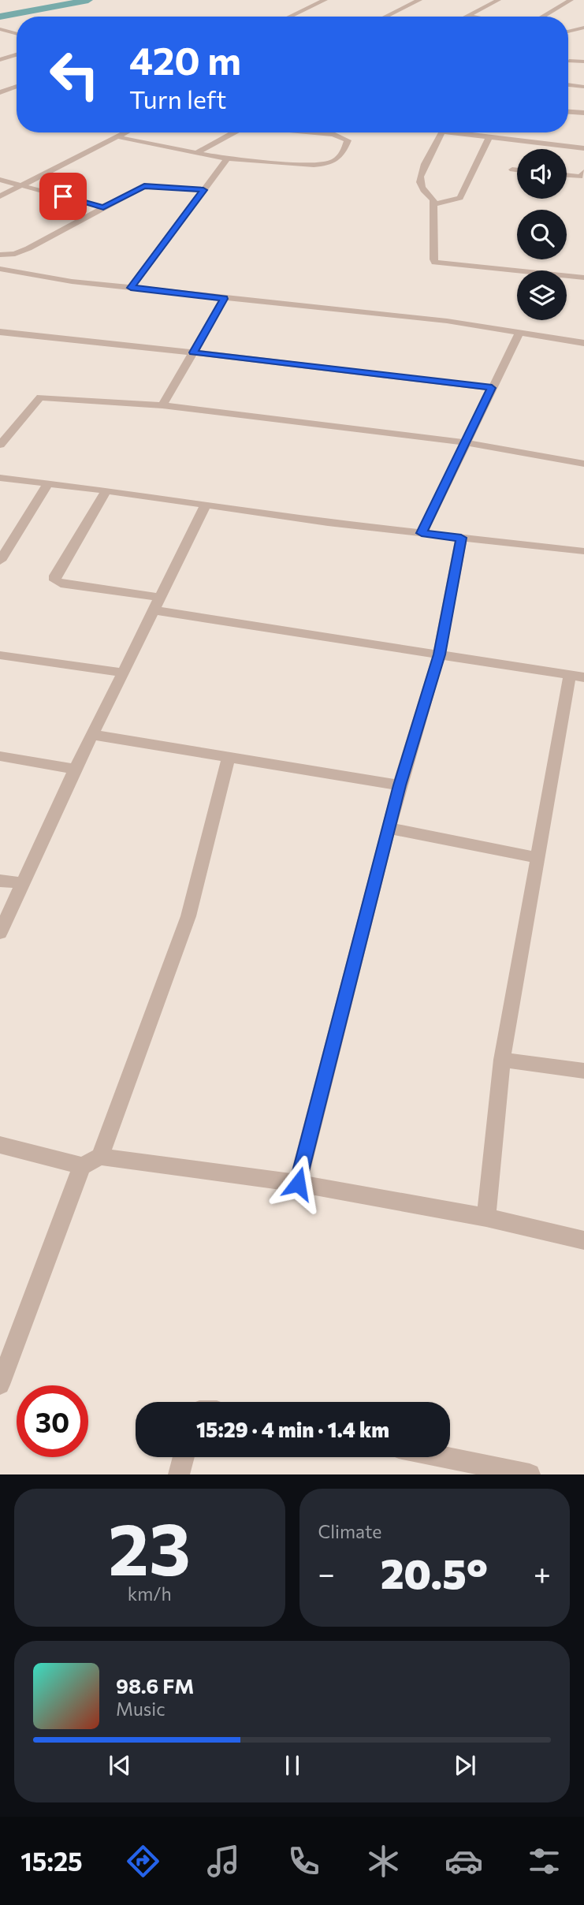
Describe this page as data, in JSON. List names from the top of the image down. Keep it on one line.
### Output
{"page":{"turn":["420 m","Turn left"],"limit":"30","trip":"15:29 · 4 min · 1.4 km","tile":[["23","km/h"],"Climate"],"heat":["−","20.5°","+"],"song":["98.6 FM","Music"],"tabs":"15:25"}}
